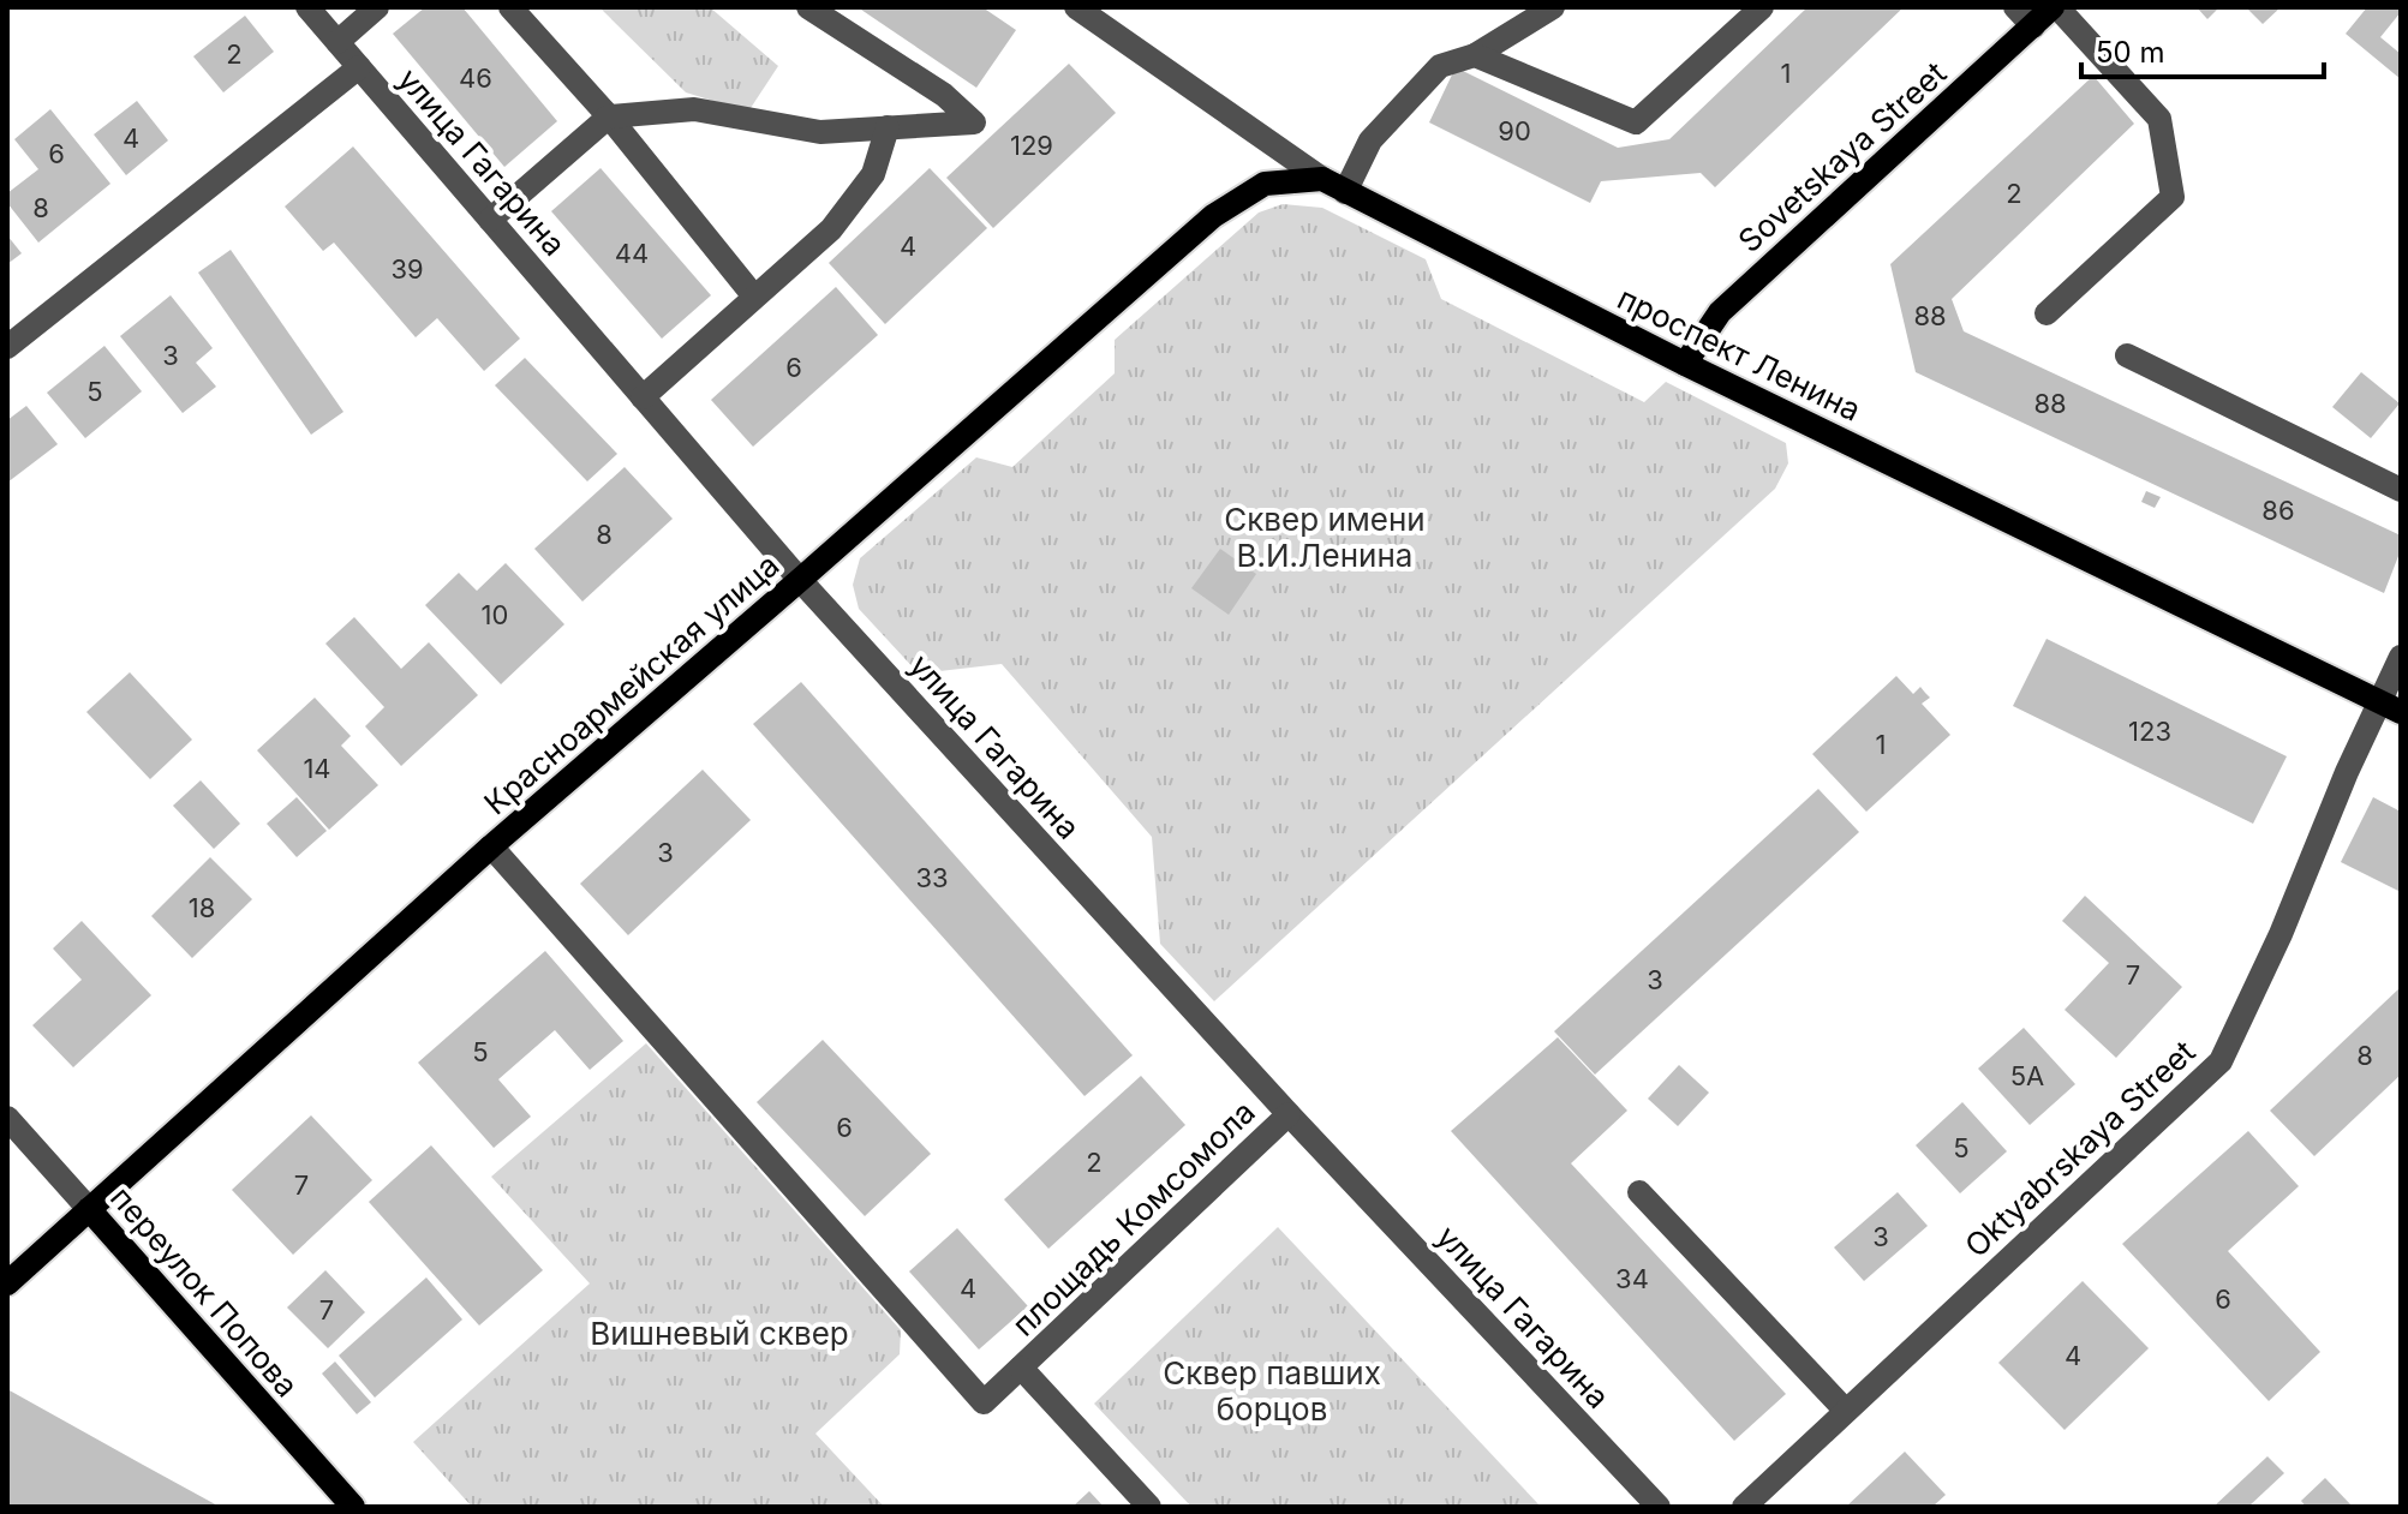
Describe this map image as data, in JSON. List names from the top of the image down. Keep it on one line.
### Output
{"streets":{"main road":["Sovetskaya Street","проспект Ленина","Красноармейская улица","переулок Попова"],"street":["улица Гагарина","Oktyabrskaya Street","площадь Комсомола"]},"crossings":[["Sovetskaya Street","проспект Ленина"],["улица Гагарина","Красноармейская улица"],["улица Гагарина","площадь Комсомола"],["проспект Ленина","Красноармейская улица"],["проспект Ленина","Oktyabrskaya Street"],["Красноармейская улица","площадь Комсомола"],["Красноармейская улица","переулок Попова"]],"parks":["Сквер имени В.И.Ленина","Вишневый сквер","Сквер павших борцов"],"house_numbers":["2","1","46","90","4","129","6","2","8","4","44","39","88","3","6","5","88","86","8","10","123","1","14","3","33","18","7","3","5","8","5А","6","5","2","7","3","34","4","6","7","4"],"scale_bar":"50 m"}
